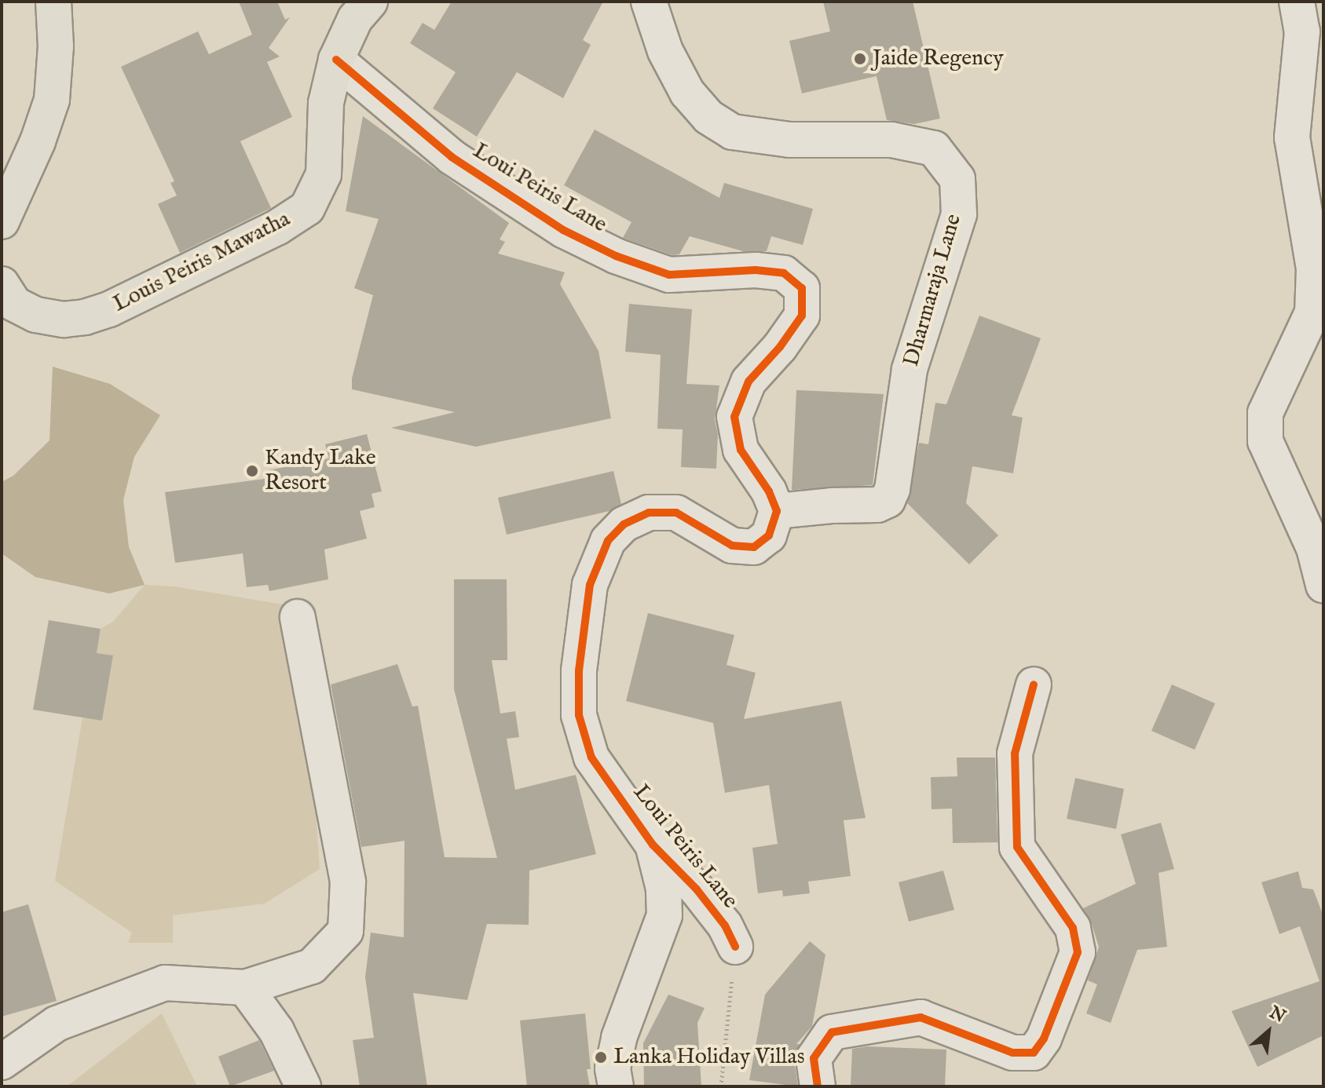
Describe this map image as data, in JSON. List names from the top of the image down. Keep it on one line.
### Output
{"streets":{"main road":["Louis Peiris Mawatha"],"street":["Loui Peiris Lane","Dharmaraja Lane"]},"crossings":[["Loui Peiris Lane","Louis Peiris Mawatha"],["Loui Peiris Lane","Dharmaraja Lane"]],"places":["Jaide Regency","Kandy Lake Resort","Lanka Holiday Villas"],"north":"top right"}
